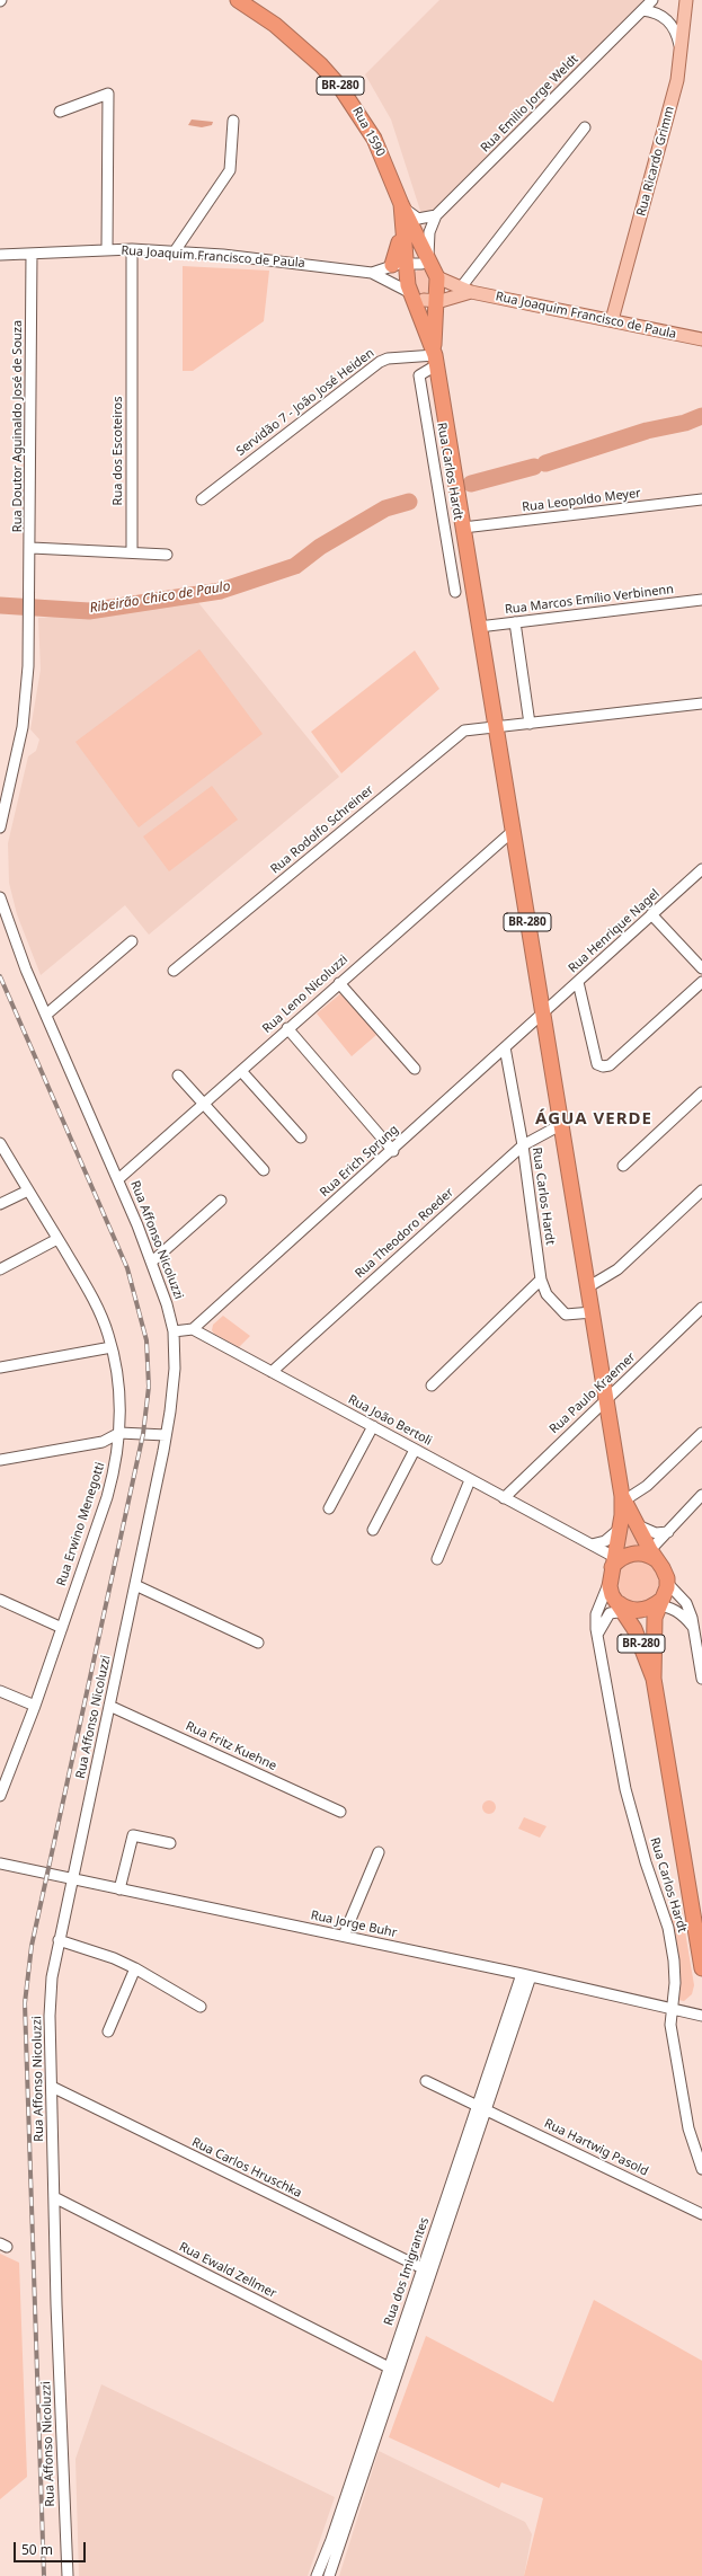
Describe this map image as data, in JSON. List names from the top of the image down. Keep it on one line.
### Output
{"streets":{"highway":["BR-280","Rua 1590"],"main road":["Rua Ricardo Grimm","Rua Joaquim Francisco de Paula"],"street":["Rua Emilio Jorge Weldt","Servidão 7 - João José Heiden","Rua Doutor Aguinaldo José de Souza","Rua dos Escoteiros","Rua Carlos Hardt","Rua Leopoldo Meyer","Rua Marcos Emílio Verbinenn","Rua Rodolfo Schreiner","Rua Henrique Nagel","Rua Leno Nicoluzzi","Rua Erich Sprung","Rua Theodoro Roeder","Rua Affonso Nicoluzzi","Rua Paulo Kraemer","Rua João Bertoli","Rua Erwino Menegotti","Rua Fritz Kuehne","Rua Jorge Buhr","Rua Hartwig Pasold","Rua Carlos Hruschka","Rua Ewald Zellmer","Rua dos Imigrantes"]},"crossings":[["BR-280","Rua Emilio Jorge Weldt"],["BR-280","Rua 1590"],["BR-280","Rua Joaquim Francisco de Paula"],["BR-280","Servidão 7 - João José Heiden"],["BR-280","Rua Carlos Hardt"],["BR-280","Rua Leopoldo Meyer"],["BR-280","Rua Marcos Emílio Verbinenn"],["BR-280","Rua Rodolfo Schreiner"],["BR-280","Rua Henrique Nagel"],["BR-280","Rua Leno Nicoluzzi"],["BR-280","Rua Erich Sprung"],["BR-280","Rua Theodoro Roeder"],["BR-280","Rua Paulo Kraemer"],["BR-280","Rua João Bertoli"],["Rua Emilio Jorge Weldt","Rua Joaquim Francisco de Paula"],["Rua Ricardo Grimm","Rua Joaquim Francisco de Paula"],["Rua Joaquim Francisco de Paula","Rua Doutor Aguinaldo José de Souza"],["Rua Joaquim Francisco de Paula","Rua dos Escoteiros"],["Servidão 7 - João José Heiden","Rua Carlos Hardt"],["Rua Carlos Hardt","Rua Erich Sprung"],["Rua Carlos Hardt","Rua Theodoro Roeder"],["Rua Carlos Hardt","Rua João Bertoli"],["Rua Carlos Hardt","Rua Jorge Buhr"],["Rua Henrique Nagel","Rua Erich Sprung"],["Rua Leno Nicoluzzi","Rua Affonso Nicoluzzi"],["Rua Erich Sprung","Rua João Bertoli"],["Rua Theodoro Roeder","Rua João Bertoli"],["Rua Affonso Nicoluzzi","Rua Fritz Kuehne"],["Rua Affonso Nicoluzzi","Rua Jorge Buhr"],["Rua Affonso Nicoluzzi","Rua Carlos Hruschka"],["Rua Affonso Nicoluzzi","Rua Ewald Zellmer"],["Rua Paulo Kraemer","Rua João Bertoli"],["Rua Jorge Buhr","Rua dos Imigrantes"],["Rua Hartwig Pasold","Rua dos Imigrantes"],["Rua Carlos Hruschka","Rua dos Imigrantes"],["Rua Ewald Zellmer","Rua dos Imigrantes"]],"districts":["ÁGUA VERDE"],"water":["Ribeirão Chico de Paulo"],"scale_bar":"50 m"}
